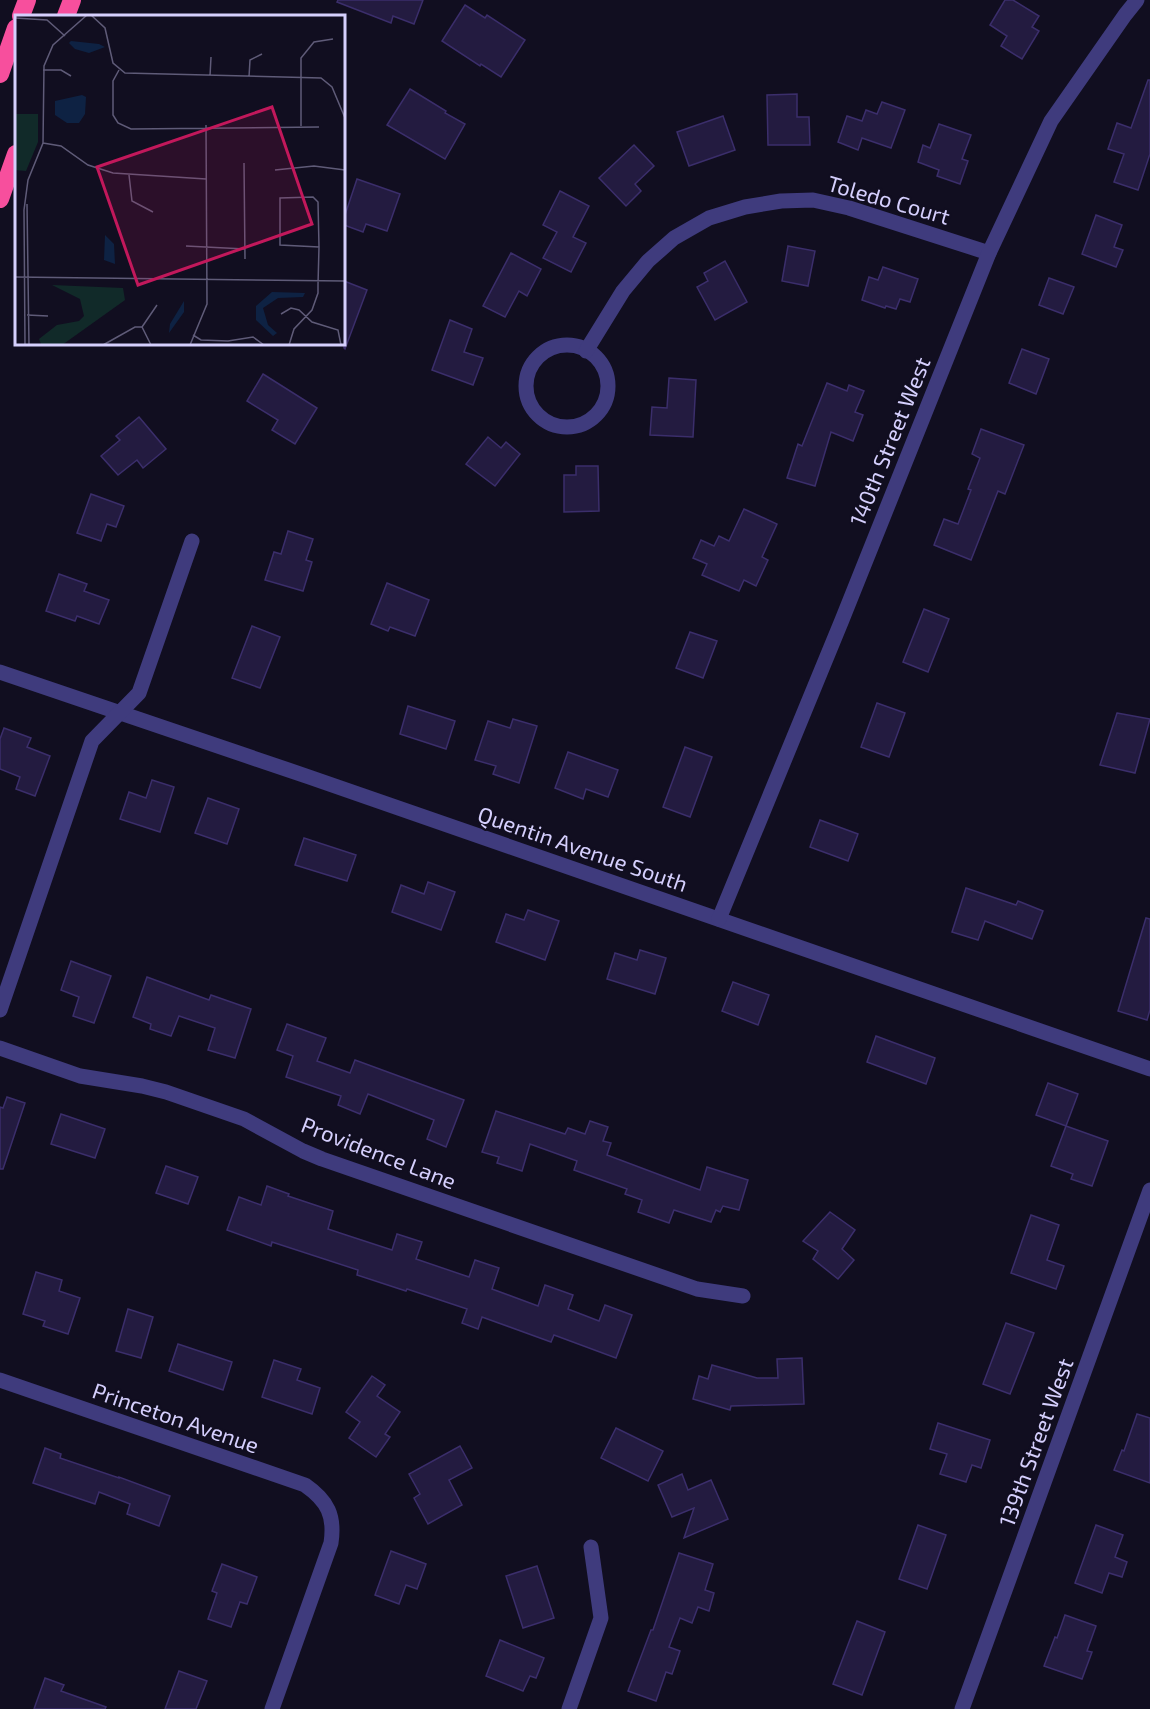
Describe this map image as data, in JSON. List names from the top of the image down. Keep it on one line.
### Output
{"streets":{"street":["Toledo Court","140th Street West","Quentin Avenue South","Providence Lane","Princeton Avenue","139th Street West"]},"crossings":[["Toledo Court","140th Street West"],["140th Street West","Quentin Avenue South"]]}
